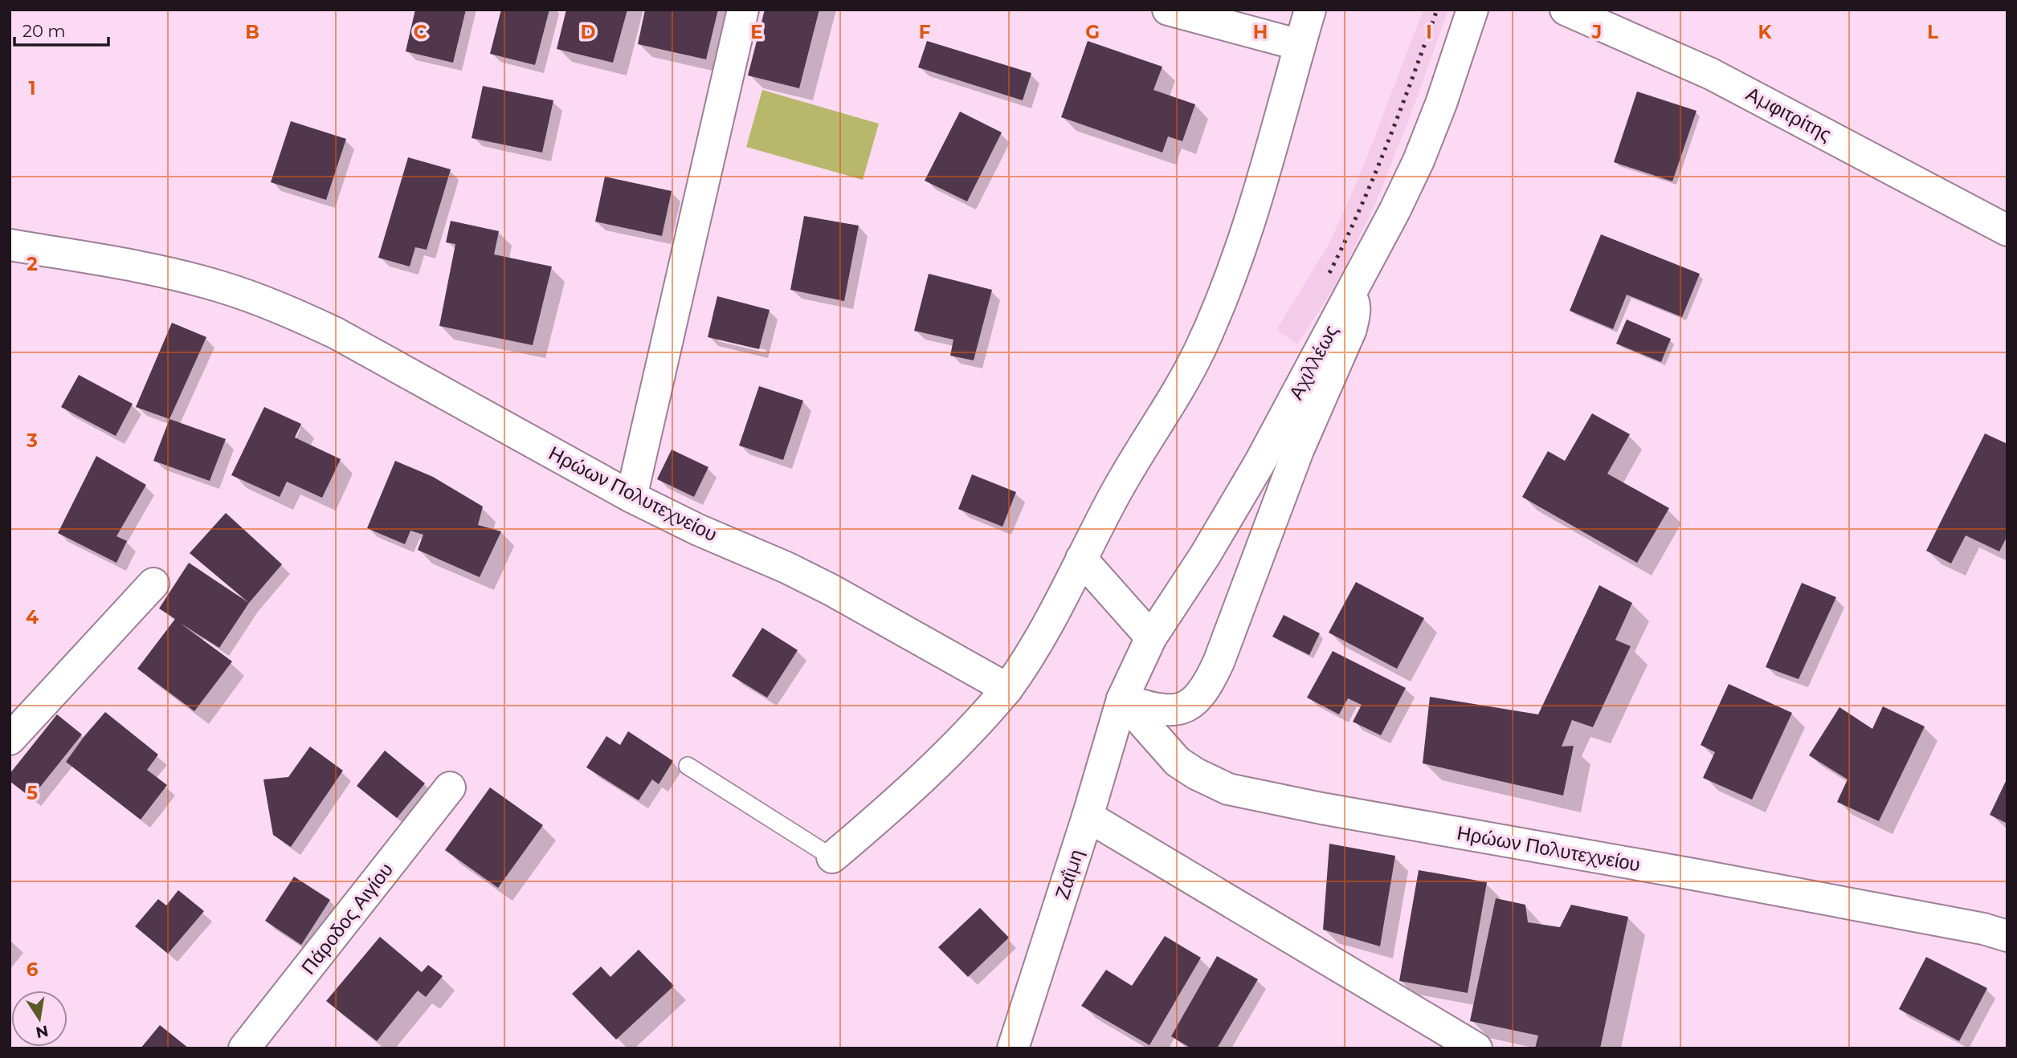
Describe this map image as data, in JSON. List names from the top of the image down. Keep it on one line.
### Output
{"streets":{"street":["Αμφιτρίτης","Αχιλλέως","Ηρώων Πολυτεχνείου","Ζαΐμη","Πάροδος Αιγίου"]},"crossings":[["Αχιλλέως","Ηρώων Πολυτεχνείου"],["Αχιλλέως","Ζαΐμη"],["Ηρώων Πολυτεχνείου","Ζαΐμη"]],"scale_bar":"20 m","north":"bottom","grid":{"columns":["B","C","D","E","F","G","H","I","J","K","L"],"rows":["1","2","3","4","5","6"]}}
